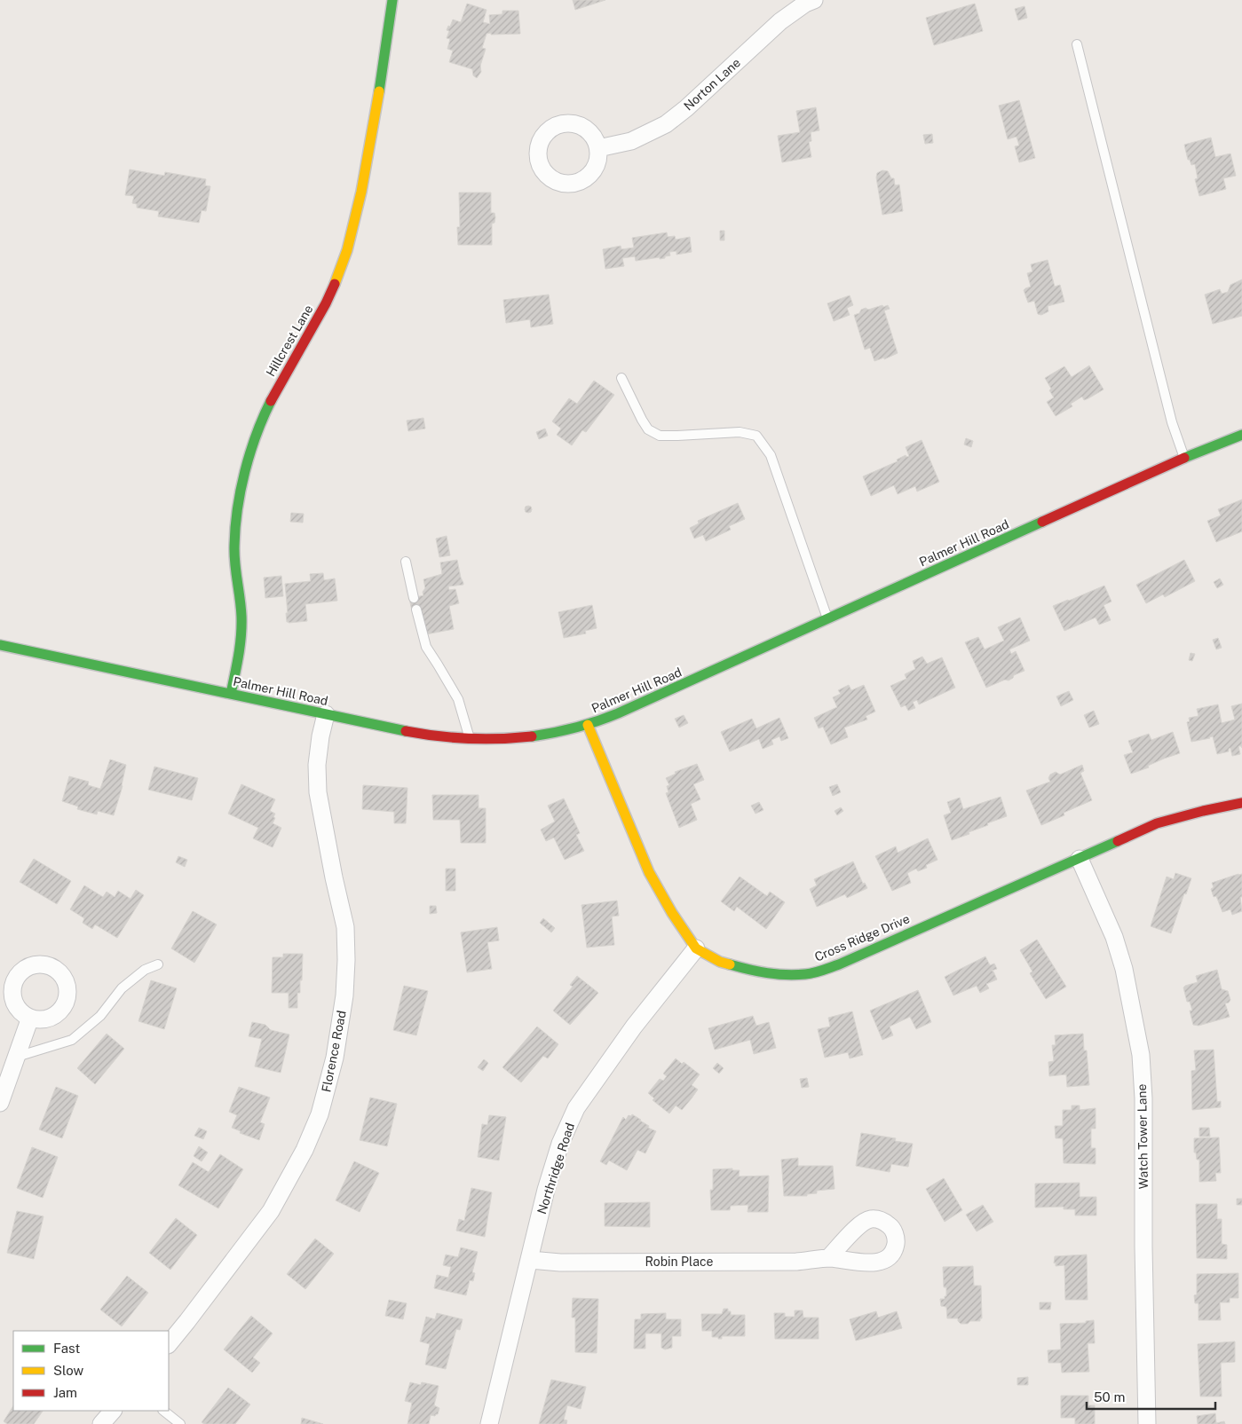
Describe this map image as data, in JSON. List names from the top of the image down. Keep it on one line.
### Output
{"streets":{"street":["Norton Lane","Hillcrest Lane","Palmer Hill Road","Cross Ridge Drive","Florence Road","Watch Tower Lane","Northridge Road","Robin Place"]},"crossings":[["Hillcrest Lane","Palmer Hill Road"],["Palmer Hill Road","Cross Ridge Drive"],["Palmer Hill Road","Florence Road"],["Cross Ridge Drive","Watch Tower Lane"],["Cross Ridge Drive","Northridge Road"],["Northridge Road","Robin Place"]],"legend":["Fast","Slow","Jam"],"scale_bar":"50 m"}
